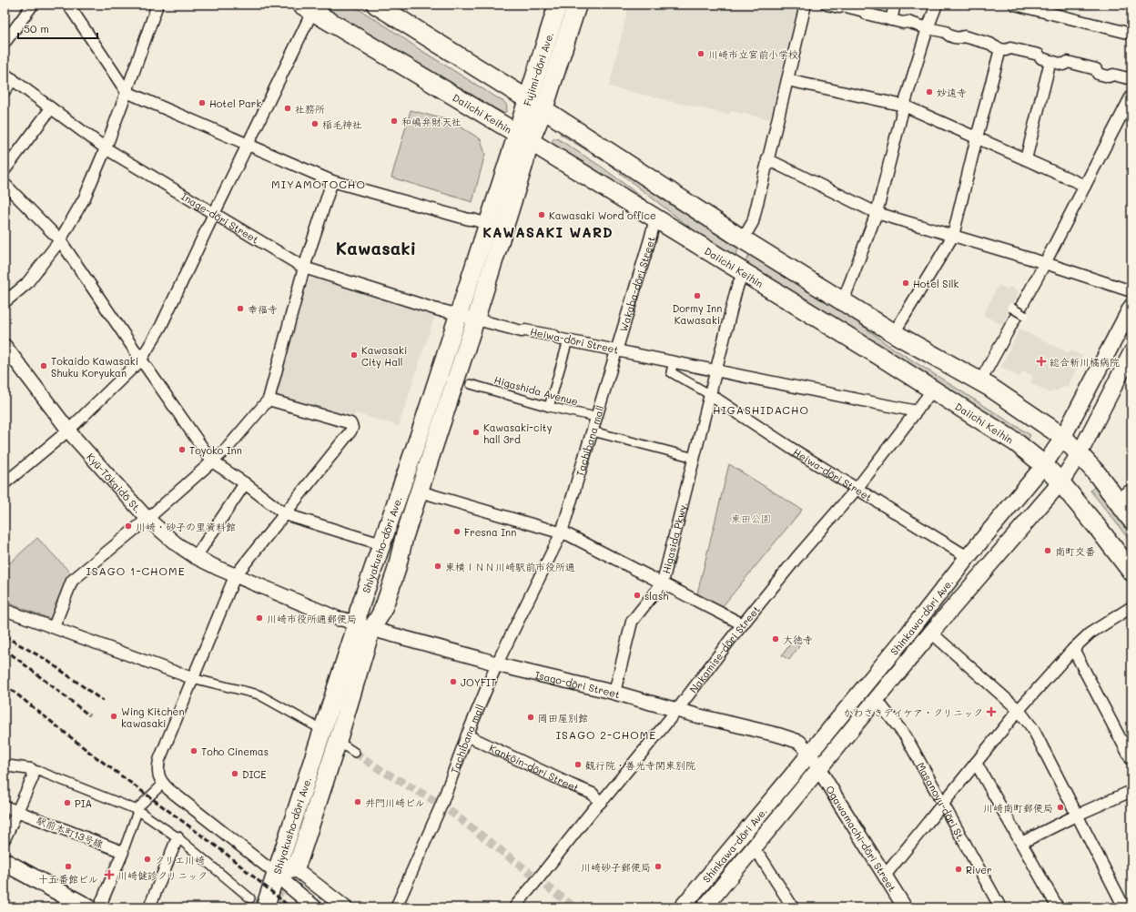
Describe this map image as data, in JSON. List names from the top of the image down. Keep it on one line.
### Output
{"streets":{"highway":["Fujimi-dōri Ave.","Daiichi Keihin"],"main road":["Shiyakusho-dōri Ave.","Shinkawa-dōri Ave."],"street":["Inage-dōri Street","Wakaba-dōri Street","Heiwa-dōri Street","Higashida Avenue","Tachibana mall","Kyū-Tōkaidō St.","Higasida Pkwy.","Nakamise-dōri Street","Isago-dōri Street","Kankōin-dōri Street","Masanoyu-dōri St.","駅前本町13号線","Ogawamachi-dōri Street"]},"crossings":[["Fujimi-dōri Ave.","Daiichi Keihin"],["Fujimi-dōri Ave.","Shiyakusho-dōri Ave."],["Daiichi Keihin","Wakaba-dōri Street"],["Daiichi Keihin","Shiyakusho-dōri Ave."],["Daiichi Keihin","Shinkawa-dōri Ave."],["Daiichi Keihin","Nakamise-dōri Street"],["Inage-dōri Street","Heiwa-dōri Street"],["Inage-dōri Street","Shiyakusho-dōri Ave."],["Wakaba-dōri Street","Heiwa-dōri Street"],["Wakaba-dōri Street","Tachibana mall"],["Heiwa-dōri Street","Tachibana mall"],["Heiwa-dōri Street","Higasida Pkwy."],["Heiwa-dōri Street","Shiyakusho-dōri Ave."],["Heiwa-dōri Street","Shinkawa-dōri Ave."],["Heiwa-dōri Street","Nakamise-dōri Street"],["Higashida Avenue","Tachibana mall"],["Tachibana mall","Isago-dōri Street"],["Tachibana mall","Kankōin-dōri Street"],["Kyū-Tōkaidō St.","Shiyakusho-dōri Ave."],["Kyū-Tōkaidō St.","Isago-dōri Street"],["Higasida Pkwy.","Isago-dōri Street"],["Shiyakusho-dōri Ave.","Isago-dōri Street"],["Shinkawa-dōri Ave.","Masanoyu-dōri St."],["Shinkawa-dōri Ave.","Ogawamachi-dōri Street"],["Nakamise-dōri Street","Isago-dōri Street"],["Nakamise-dōri Street","Kankōin-dōri Street"],["Isago-dōri Street","Ogawamachi-dōri Street"]],"districts":["MIYAMOTOCHO","KAWASAKI WARD","Kawasaki","HIGASHIDACHO","ISAGO 1-CHOME","ISAGO 2-CHOME"],"parks":["東田公園"],"places":{"other":["川崎市立宮前小学校","妙遠寺","Hotel Park","社務所","和嶋弁財天社","稲毛神社","Kawasaki Word office","Hotel Silk","Dormy Inn Kawasaki","幸福寺","Kawasaki City Hall","Tokaido Kawasaki Shuku Koryukan","Kawasaki-city hall 3rd","Toyoko Inn","川崎・砂子の里資料館","Fresna Inn","南町交番","東横ＩＮＮ川崎駅前市役所通","slash","川崎市役所通郵便局","大徳寺","JOYFIT","Wing Kitchen kawasaki","岡田屋別館","Toho Cinemas","観行院・善光寺関東別院","DICE","井門川崎ビル","PIA","川崎南町郵便局","クリエ川崎","十五番館ビル","川崎砂子郵便局","River"],"health":["総合新川橘病院","かわさきデイケア・クリニック","川崎健診クリニック"]},"scale_bar":"50 m"}
